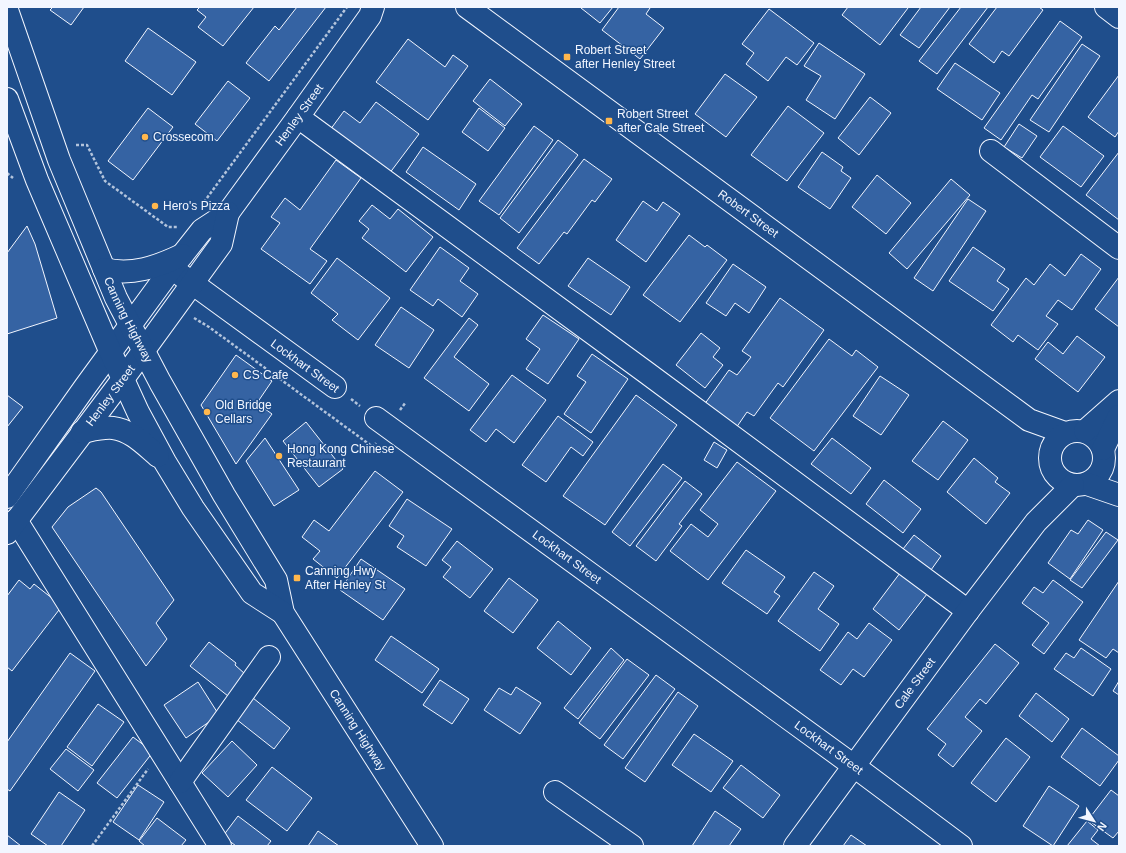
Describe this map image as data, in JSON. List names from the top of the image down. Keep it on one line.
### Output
{"streets":{"main road":["Henley Street","Robert Street","Canning Highway","Lockhart Street","Cale Street"]},"crossings":[["Henley Street","Canning Highway"],["Henley Street","Lockhart Street"],["Robert Street","Cale Street"],["Lockhart Street","Cale Street"]],"places":{"transit":["Robert Street after Henley Street","Robert Street after Cale Street","Canning Hwy After Henley St"],"other":["Crossecom","Hero's Pizza","CS Cafe","Old Bridge Cellars","Hong Kong Chinese Restaurant"]},"north":"bottom right"}
